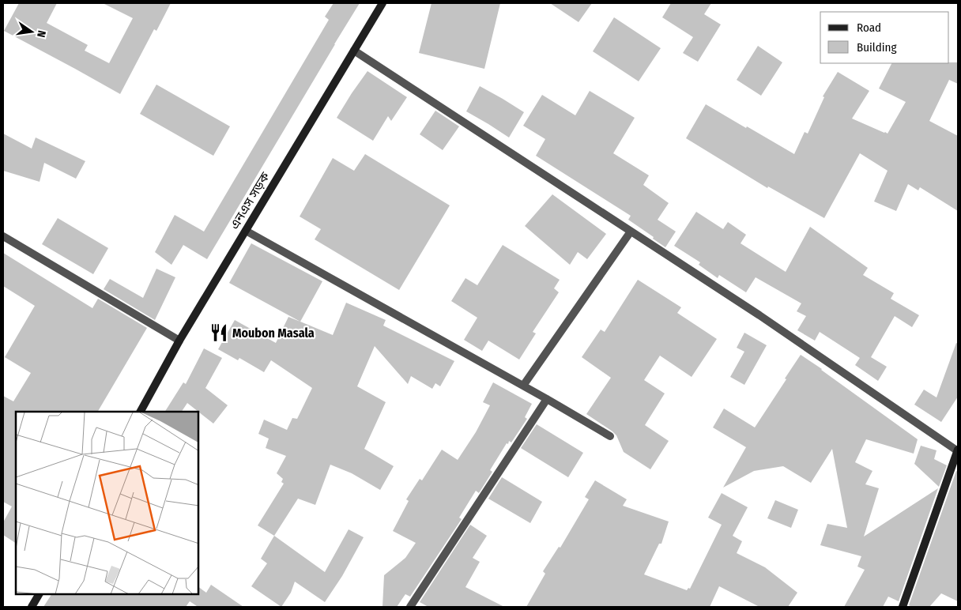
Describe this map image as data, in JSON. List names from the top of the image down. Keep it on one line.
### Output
{"streets":{"main road":["এনএস সড়ক"]},"places":{"restaurant":["Moubon Masala"]},"legend":["Road","Building"],"north":"right"}
